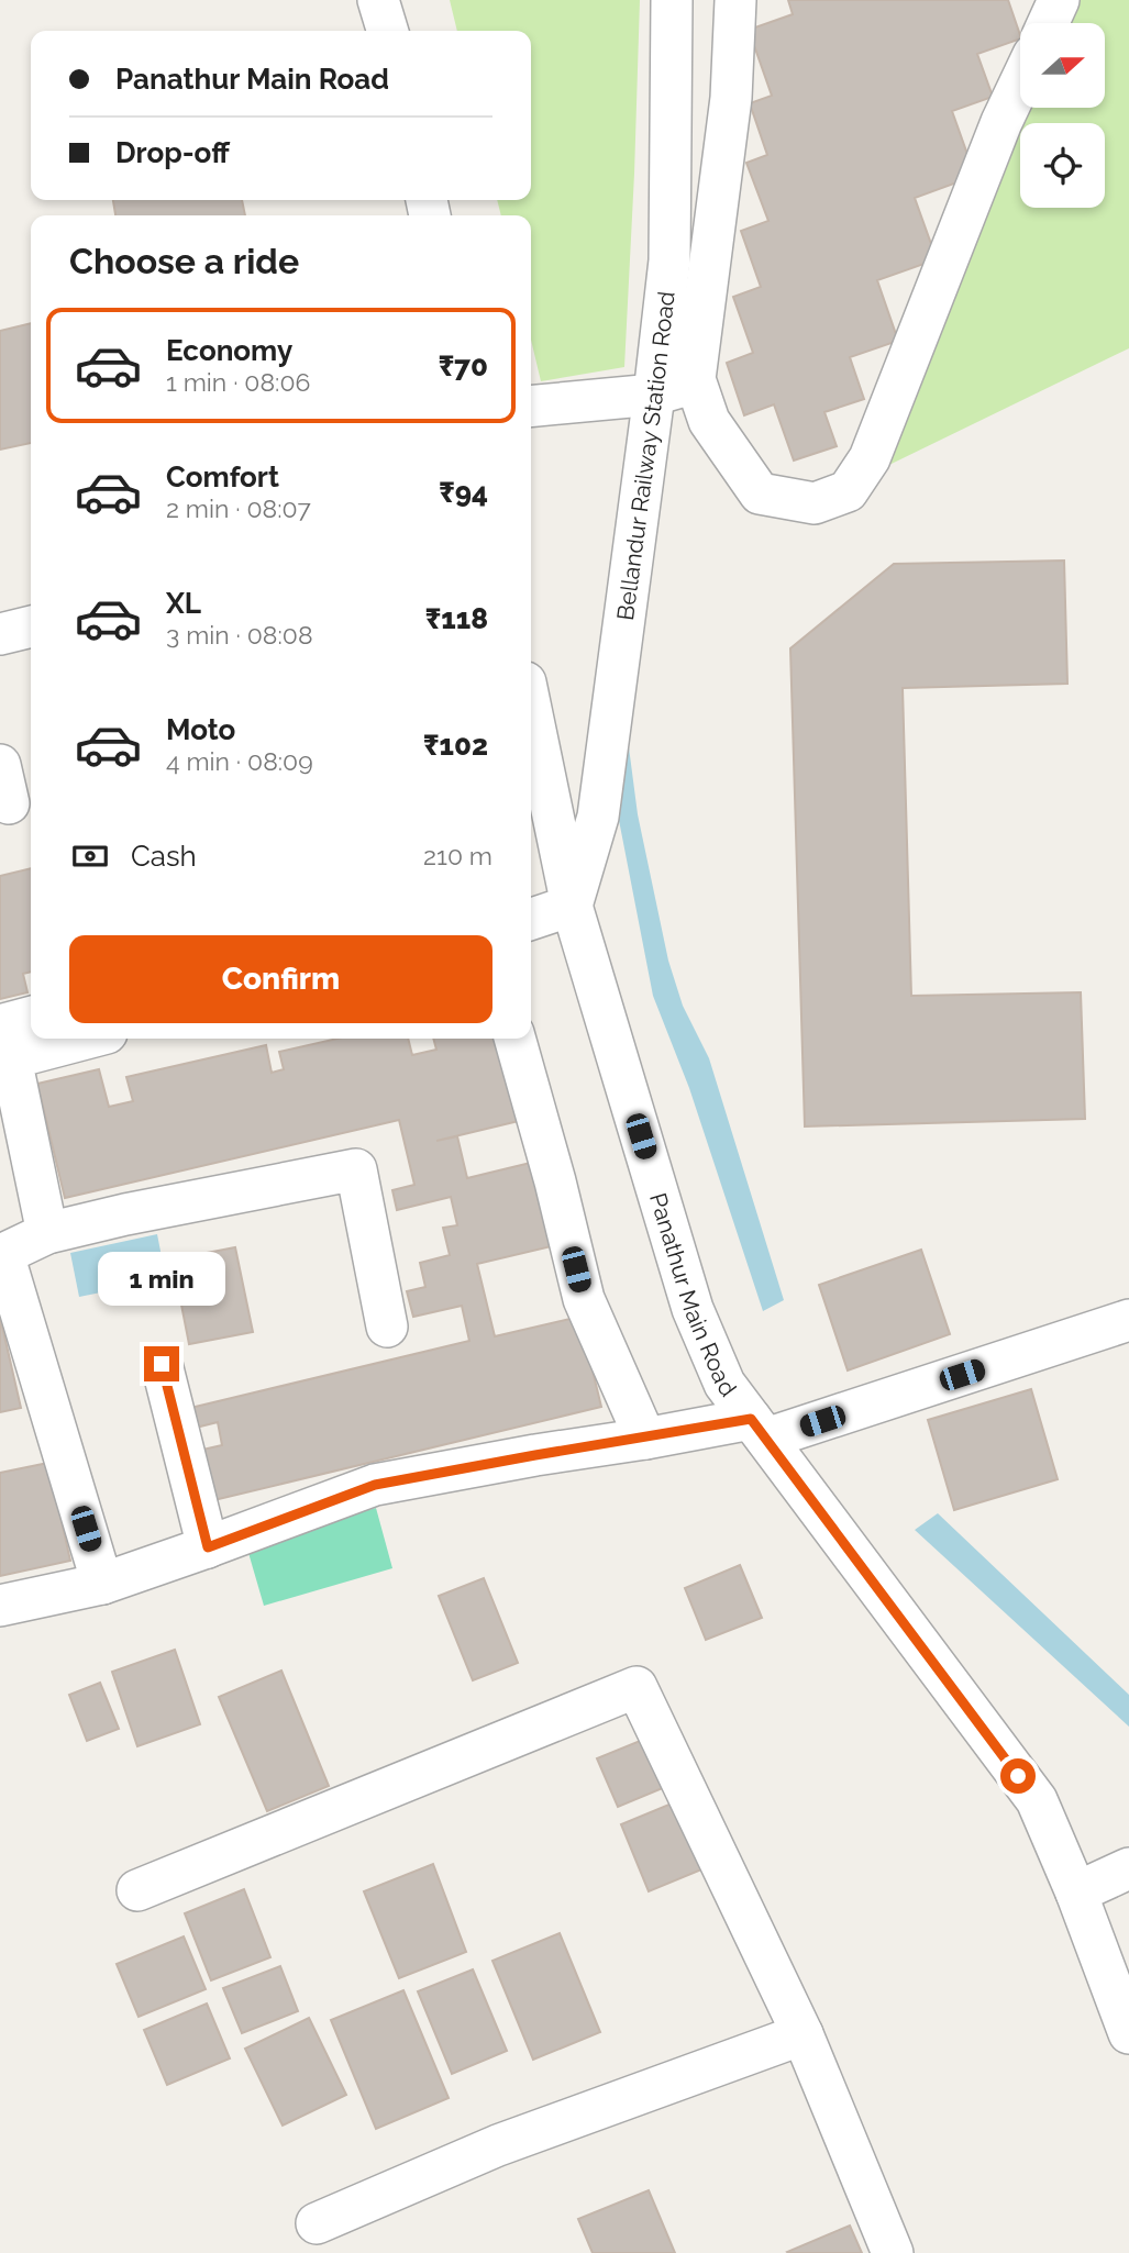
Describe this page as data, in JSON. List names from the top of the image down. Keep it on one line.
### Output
{"streets":{"street":["Bellandur Railway Station Road","Panathur Main Road"]},"crossings":[["Bellandur Railway Station Road","Panathur Main Road"]],"north":"right","page":{"banner":["Panathur Main Road","Drop-off"],"heading":"Choose a ride","list":[{"name":"Economy","note":"1 min · 08:06","value":"₹70"},{"name":"Comfort","note":"2 min · 08:07","value":"₹94"},{"name":"XL","note":"3 min · 08:08","value":"₹118"},{"name":"Moto","note":"4 min · 08:09","value":"₹102"}],"pay":["Cash","210 m"],"buttons":"Confirm","bubble":"1 min"}}
